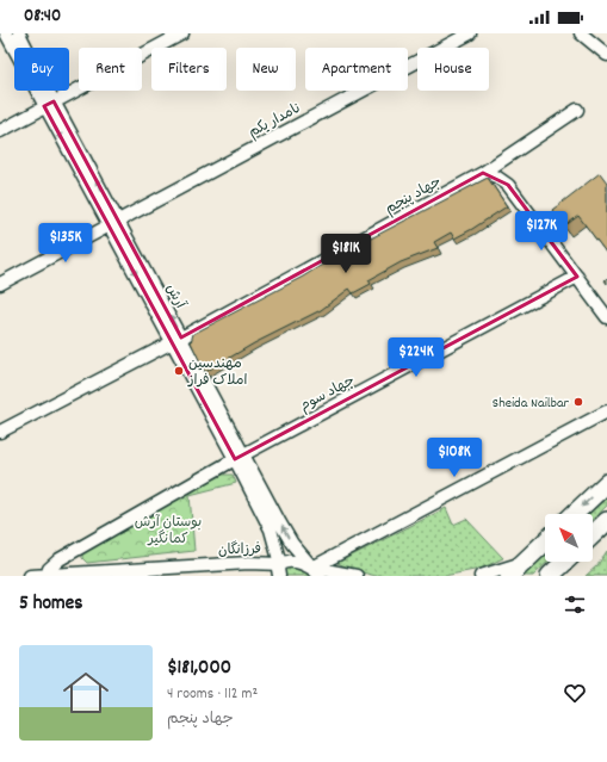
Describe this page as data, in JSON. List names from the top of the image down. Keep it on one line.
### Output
{"streets":{"street":["نامدار یکم","جهاد پنجم","آرش","جهاد سوم","فرزانگان"]},"crossings":[["نامدار یکم","آرش"],["جهاد پنجم","آرش"],["آرش","جهاد سوم"],["آرش","فرزانگان"],["جهاد سوم","فرزانگان"]],"parks":["بوستان آرش کمانگیر"],"places":["مهندسین املاک فراز","Sheida Nailbar"],"north":"top left","page":{"status":"08:40","chip":["Buy","Rent","Filters","New","Apartment","House"],"price":["$127K","$135K","$181K","$224K","$108K"],"heading":"5 homes","list":[{"name":"$181,000","note":"4 rooms · 112 m² · جهاد پنجم"}]}}
